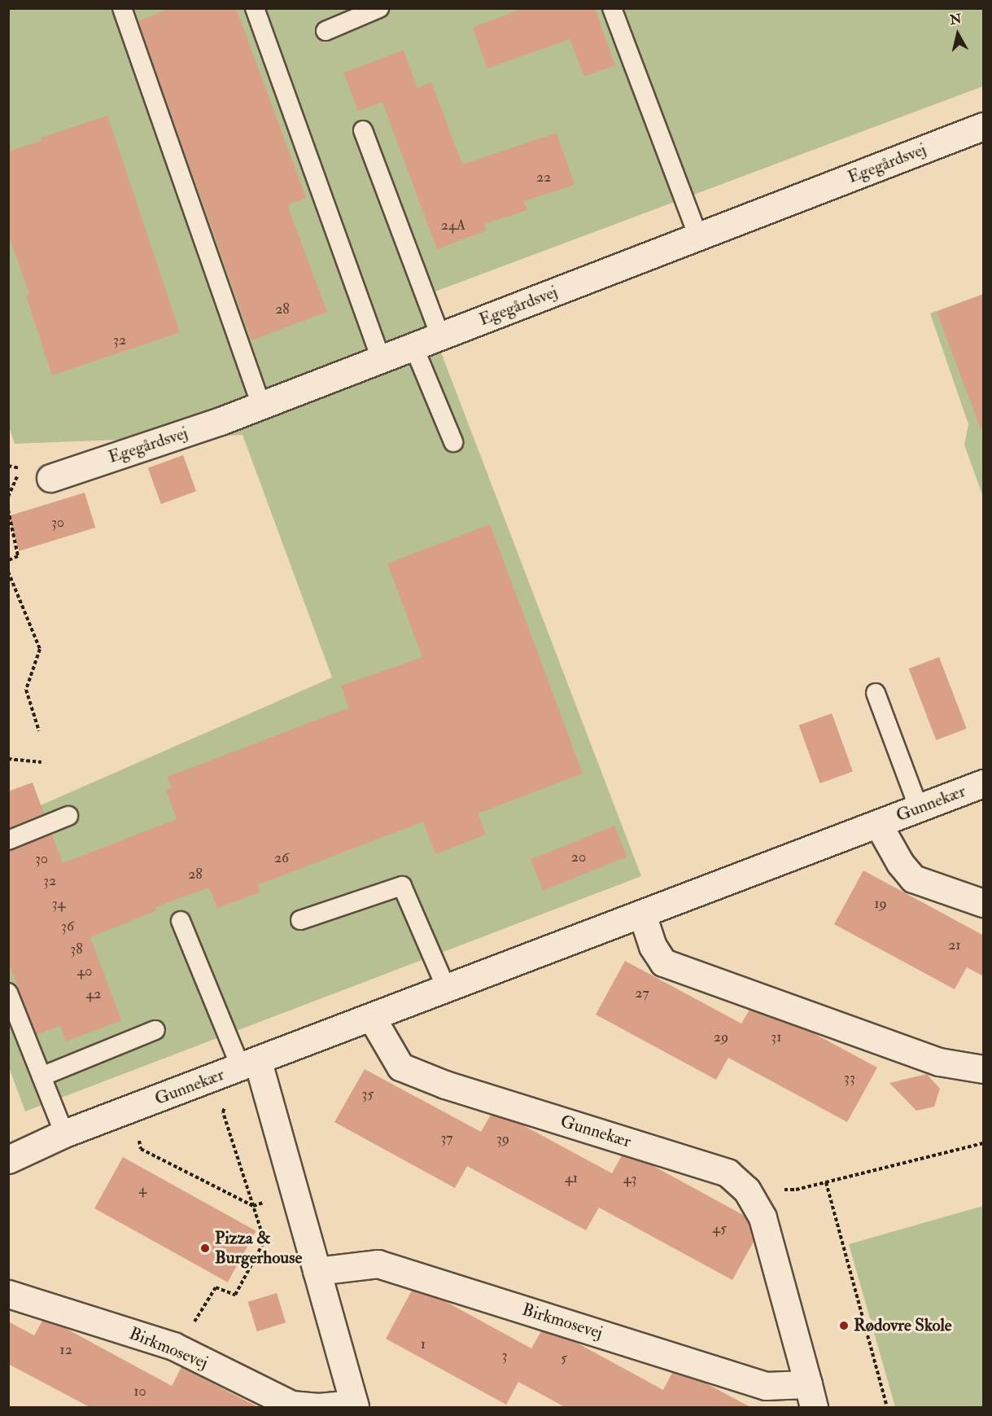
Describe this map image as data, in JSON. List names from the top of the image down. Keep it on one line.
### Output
{"streets":{"street":["Egegårdsvej","Gunnekær","Birkmosevej"]},"crossings":[["Gunnekær","Birkmosevej"]],"places":["Pizza & Burgerhouse","Rødovre Skole"],"house_numbers":["22","24A","28","32","30","20","26","30","28","32","34","19","36","21","38","40","27","42","29","31","33","35","37","39","41","43","4","45","1","12","3","5","10"],"north":"top"}
